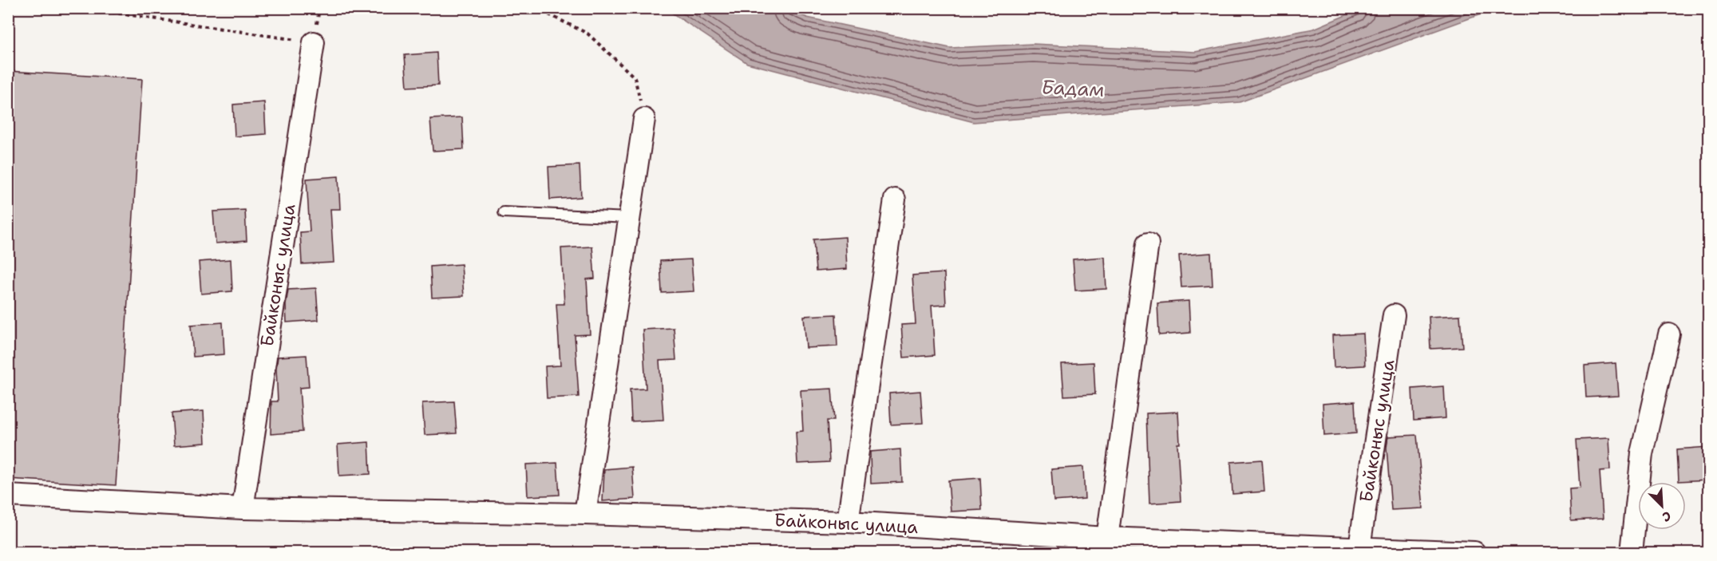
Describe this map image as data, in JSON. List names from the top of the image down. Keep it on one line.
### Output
{"streets":{"street":["Байконыс улица"]},"water":["Бадам"],"north":"bottom right"}
